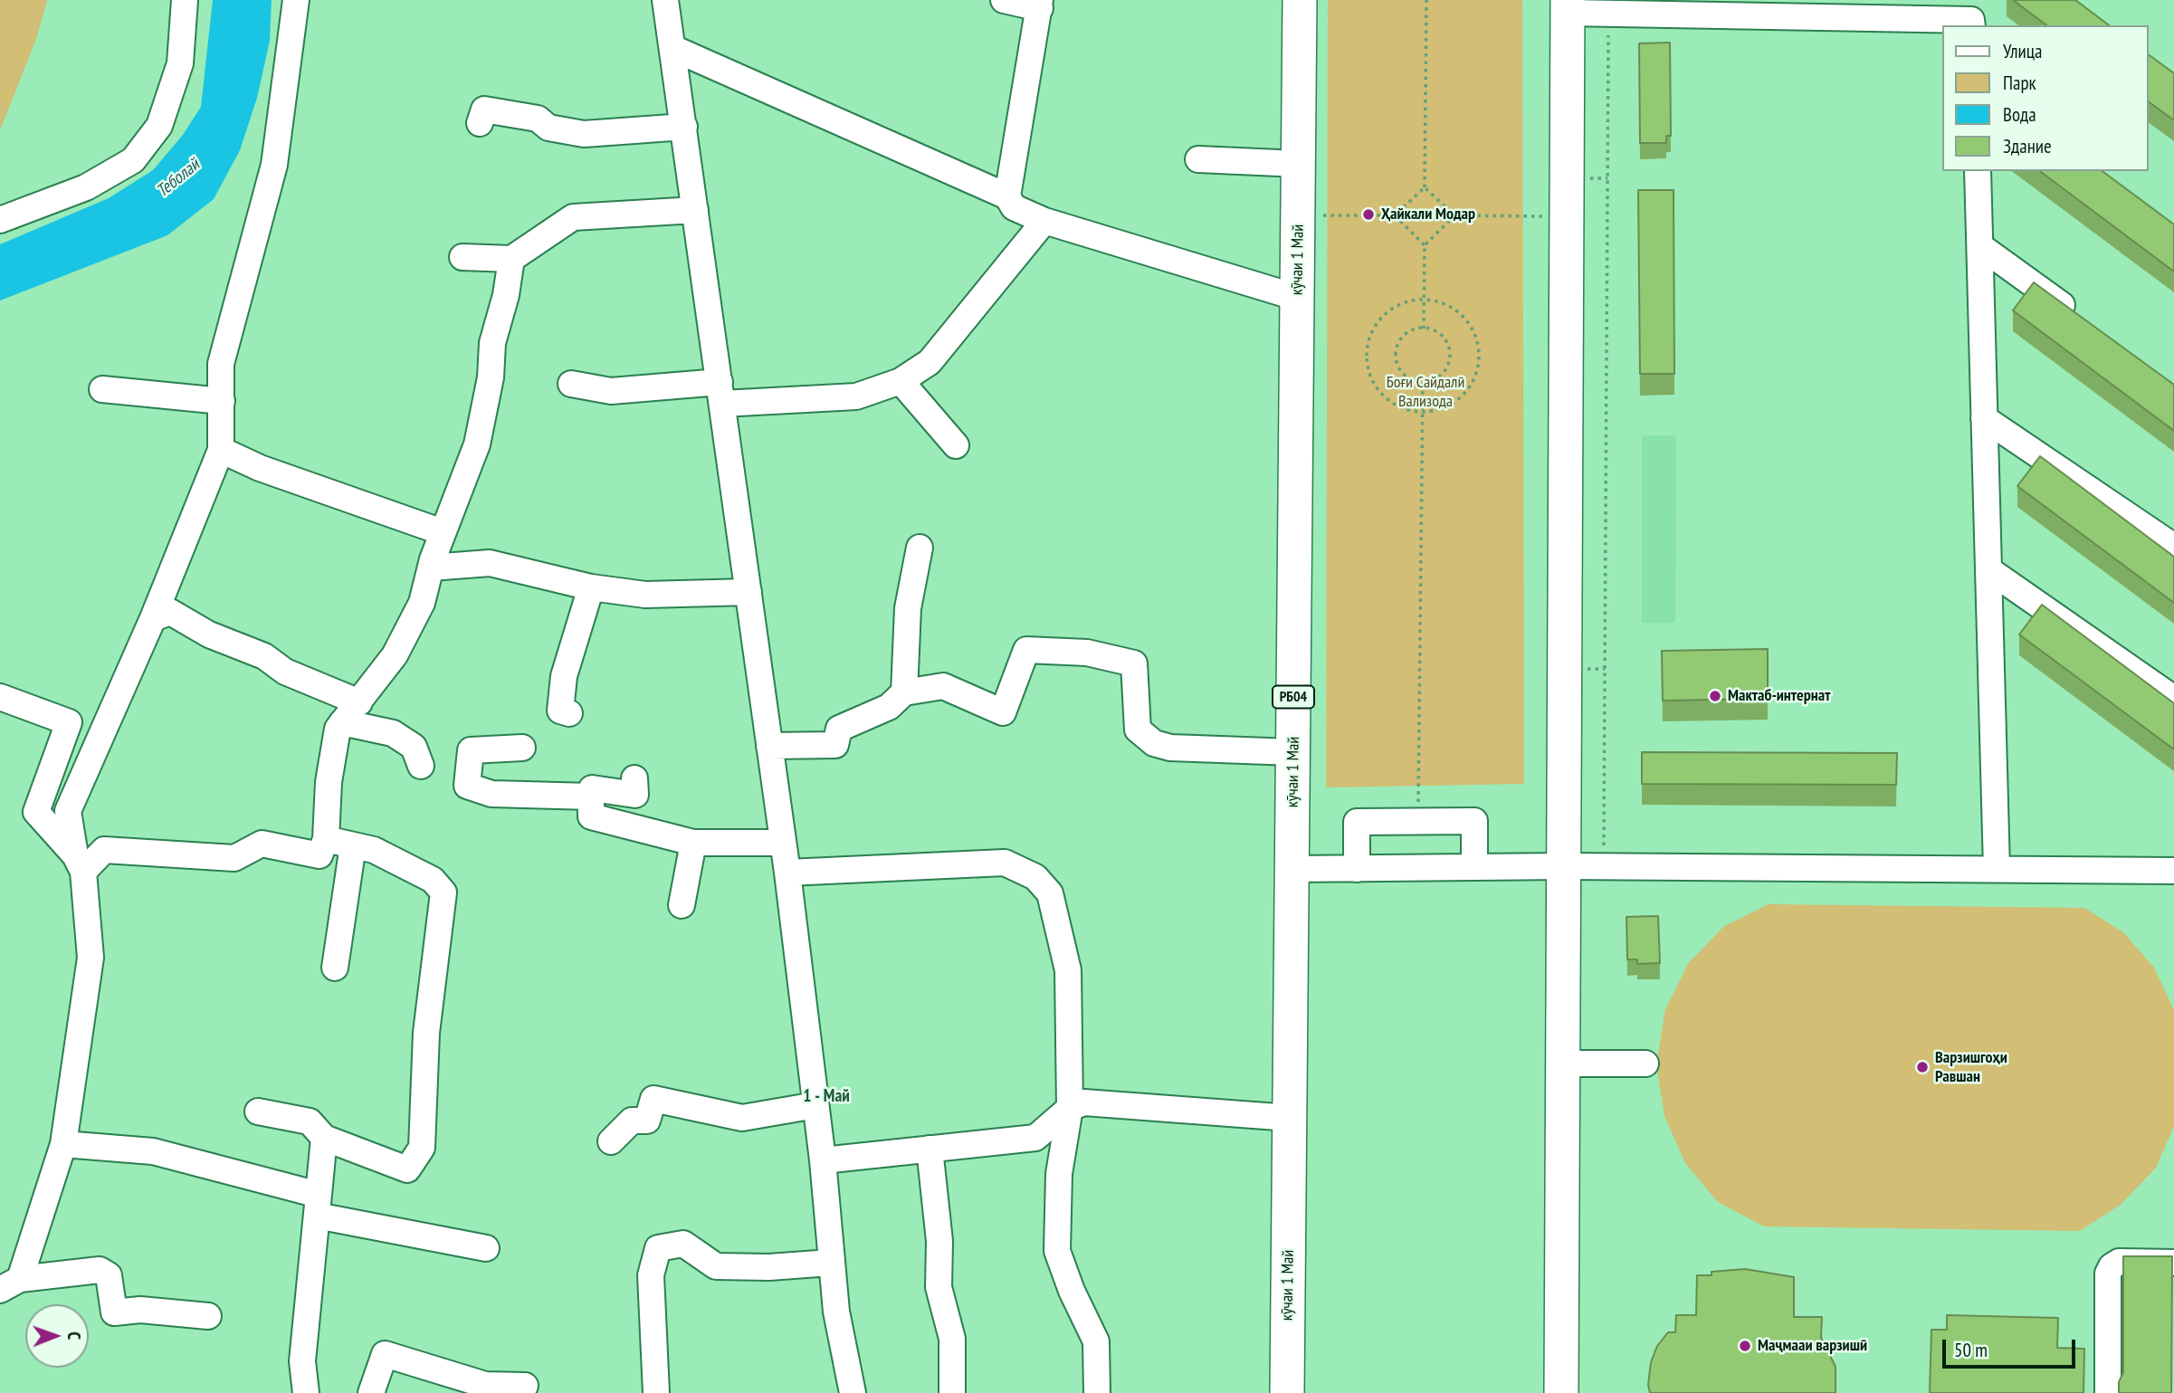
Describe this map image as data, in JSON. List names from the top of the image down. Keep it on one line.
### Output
{"streets":{"main road":["кӯчаи 1 Май","РБ04"]},"districts":["1 - Май"],"water":["Теболай"],"parks":["Боғи Сайдалӣ Вализода"],"places":["Ҳайкали Модар","Мактаб-интернат","Варзишгоҳи Равшан","Маҷмааи варзишӣ"],"legend":["Улица","Парк","Вода","Здание"],"scale_bar":"50 m","north":"right"}
